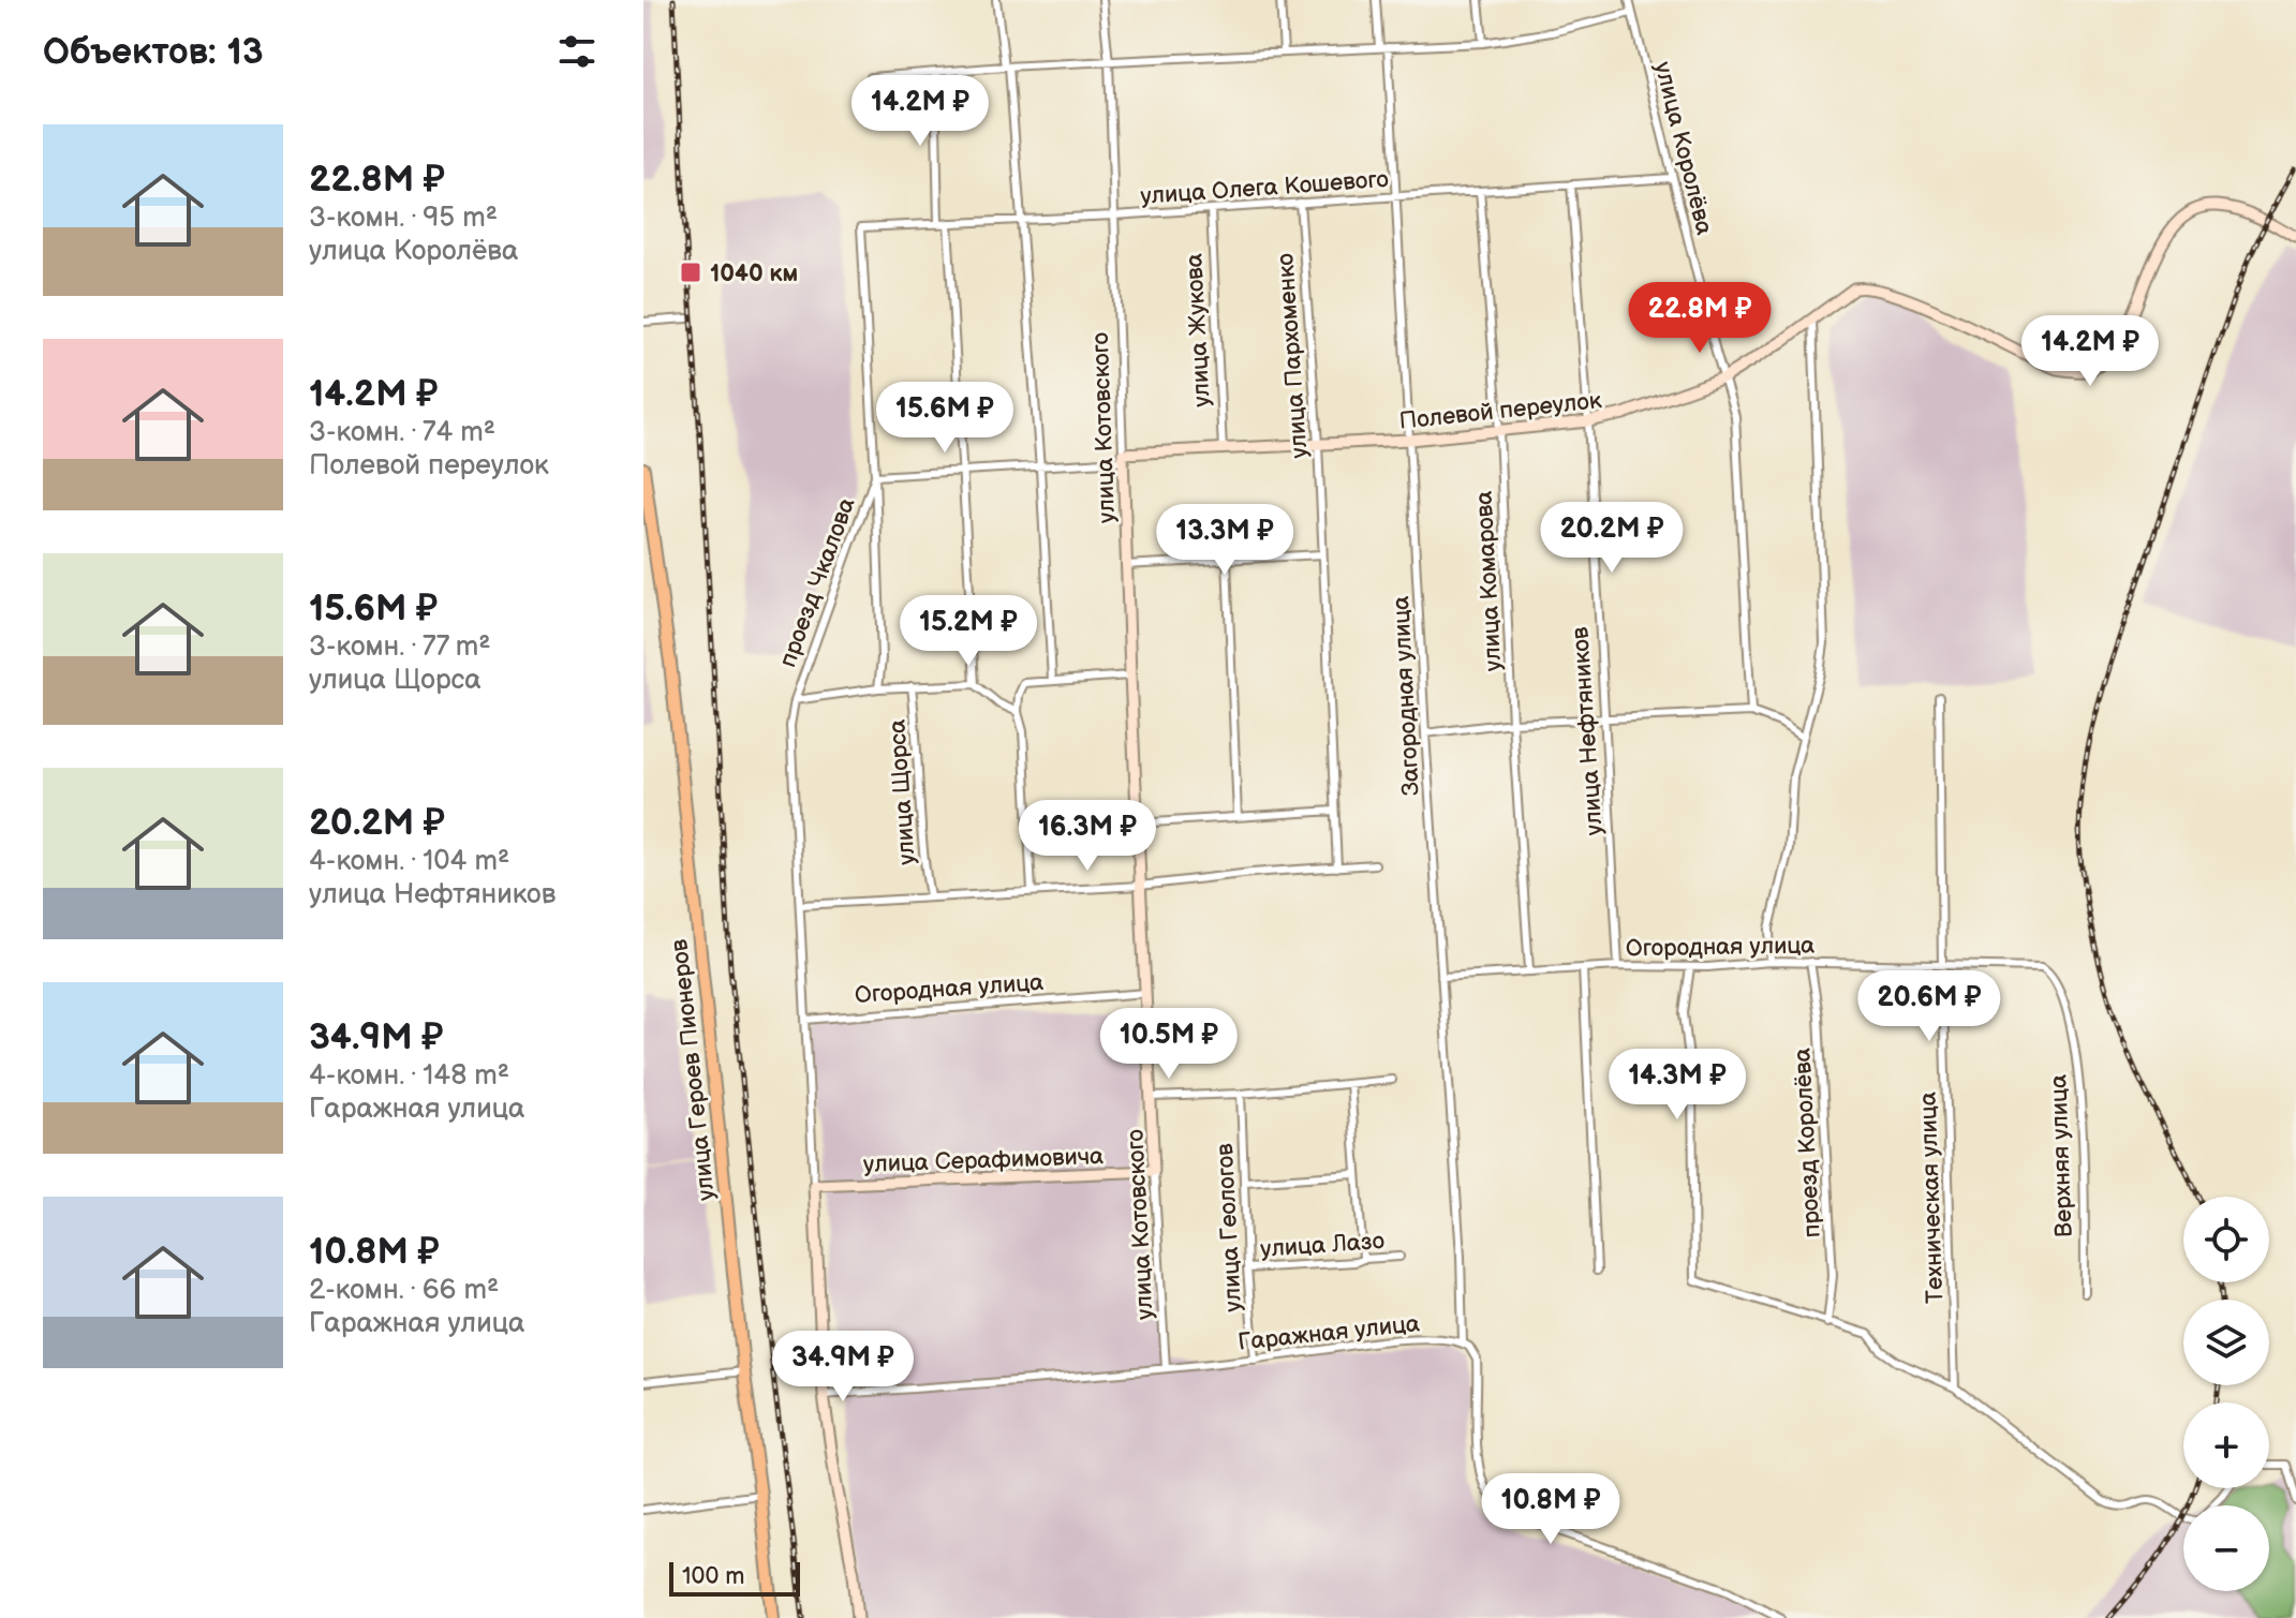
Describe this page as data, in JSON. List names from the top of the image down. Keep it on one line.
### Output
{"streets":{"main road":["улица Героев Пионеров"],"street":["улица Королёва","улица Олега Кошевого","улица Жукова","улица Пархоменко","Полевой переулок","улица Котовского","улица Комарова","проезд Чкалова","Загородная улица","улица Нефтяников","улица Щорса","Огородная улица","проезд Королёва","Верхняя улица","улица Серафимовича","Техническая улица","улица Геологов","улица Лазо","Гаражная улица"]},"crossings":[["улица Королёва","улица Олега Кошевого"],["улица Королёва","Полевой переулок"],["улица Олега Кошевого","улица Жукова"],["улица Олега Кошевого","улица Пархоменко"],["улица Олега Кошевого","улица Котовского"],["улица Олега Кошевого","улица Комарова"],["улица Олега Кошевого","проезд Чкалова"],["улица Олега Кошевого","Загородная улица"],["улица Олега Кошевого","улица Нефтяников"],["улица Жукова","Полевой переулок"],["улица Пархоменко","Полевой переулок"],["Полевой переулок","улица Котовского"],["Полевой переулок","улица Комарова"],["Полевой переулок","проезд Чкалова"],["Полевой переулок","Загородная улица"],["Полевой переулок","улица Нефтяников"],["улица Котовского","Огородная улица"],["улица Котовского","улица Серафимовича"],["улица Котовского","Гаражная улица"],["улица Комарова","Огородная улица"],["Загородная улица","Огородная улица"],["Загородная улица","Гаражная улица"],["улица Нефтяников","Огородная улица"],["Огородная улица","проезд Королёва"],["Огородная улица","Верхняя улица"],["Огородная улица","Техническая улица"],["улица Геологов","улица Лазо"],["улица Геологов","Гаражная улица"]],"places":{"transit":["1040 км"]},"scale_bar":"100 m","page":{"heading":"Объектов: 13","price":["14.2M ₽","22.8M ₽","14.2M ₽","15.6M ₽","20.2M ₽","13.3M ₽","15.2M ₽","16.3M ₽","20.6M ₽","10.5M ₽","14.3M ₽","34.9M ₽","10.8M ₽"],"list":[{"name":"22.8M ₽","note":"3-комн. · 95 m² · улица Королёва"},{"name":"14.2M ₽","note":"3-комн. · 74 m² · Полевой переулок"},{"name":"15.6M ₽","note":"3-комн. · 77 m² · улица Щорса"},{"name":"20.2M ₽","note":"4-комн. · 104 m² · улица Нефтяников"},{"name":"34.9M ₽","note":"4-комн. · 148 m² · Гаражная улица"},{"name":"10.8M ₽","note":"2-комн. · 66 m² · Гаражная улица"}],"map_buttons":["+","−"],"scale":"100 m"}}
